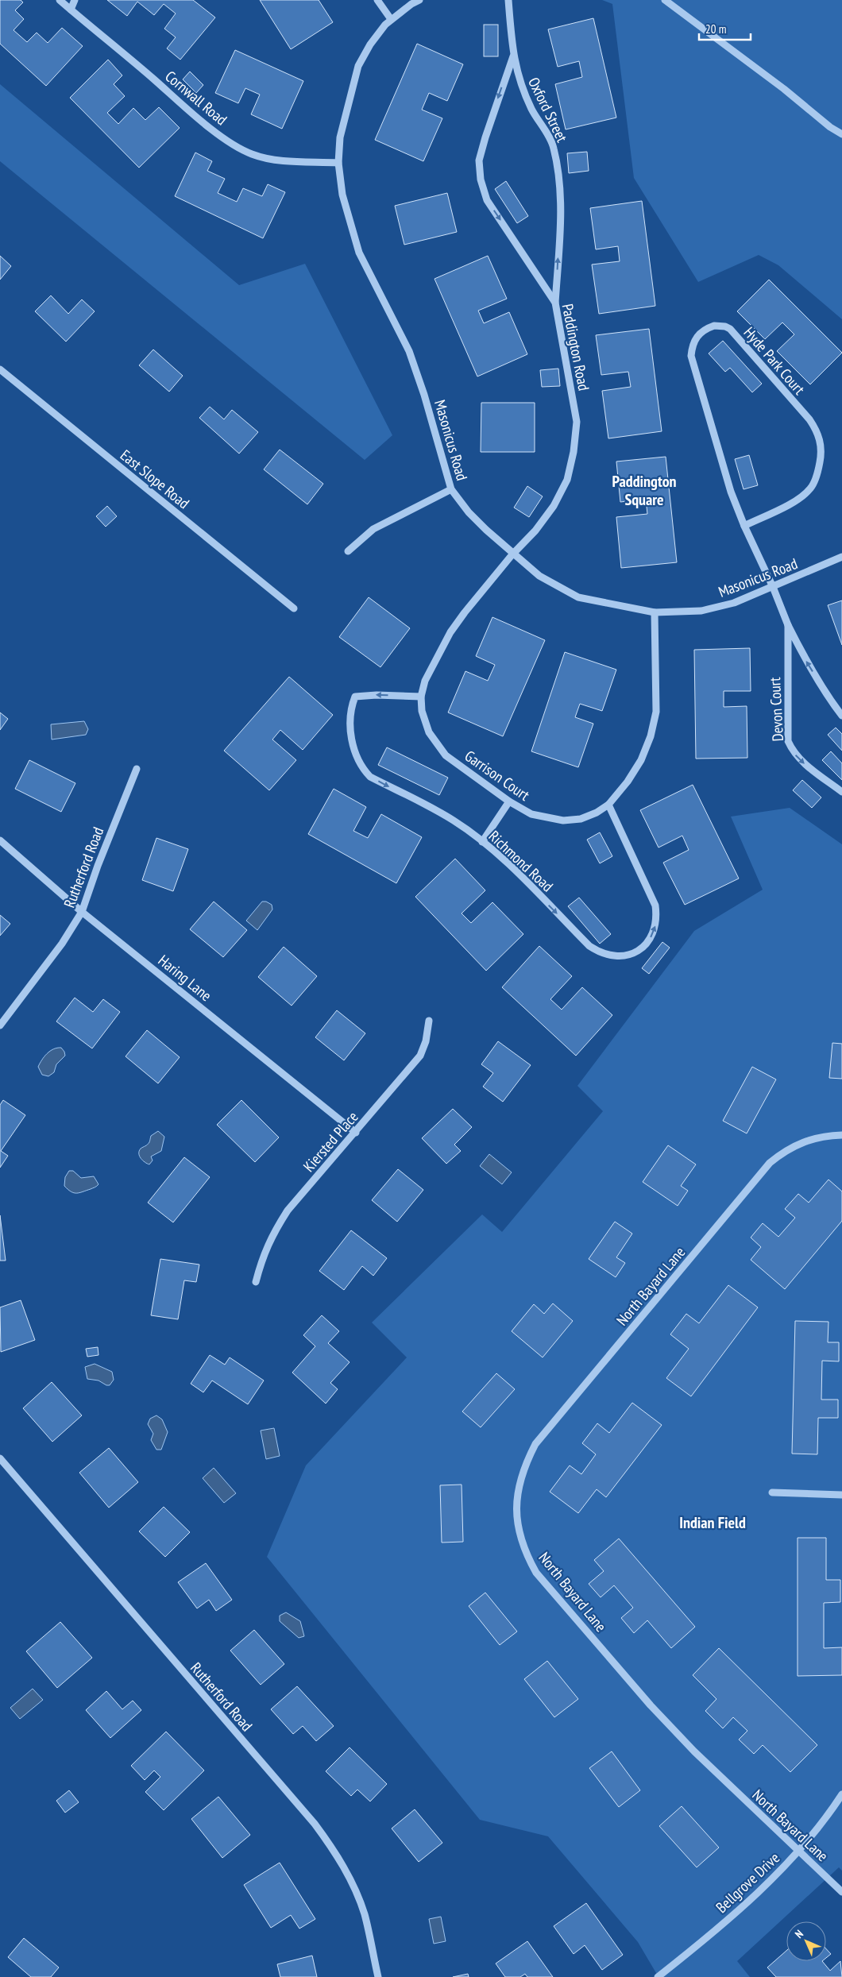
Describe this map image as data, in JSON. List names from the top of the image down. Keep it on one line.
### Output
{"streets":{"street":["Cornwall Road","Oxford Street","Paddington Road","Hyde Park Court","Masonicus Road","East Slope Road","Devon Court","Garrison Court","Richmond Road","Rutherford Road","Haring Lane","Kiersted Place","North Bayard Lane","Bellgrove Drive"]},"crossings":[["Cornwall Road","Masonicus Road"],["Oxford Street","Paddington Road"],["Paddington Road","Masonicus Road"],["Paddington Road","Garrison Court"],["Hyde Park Court","Masonicus Road"],["Hyde Park Court","Devon Court"],["Masonicus Road","Devon Court"],["Masonicus Road","Garrison Court"],["Garrison Court","Richmond Road"],["Rutherford Road","Haring Lane"],["Haring Lane","Kiersted Place"],["North Bayard Lane","Bellgrove Drive"]],"one_way":["Oxford Street","Paddington Road"],"districts":["Paddington Square","Indian Field"],"scale_bar":"20 m","north":"top left"}
